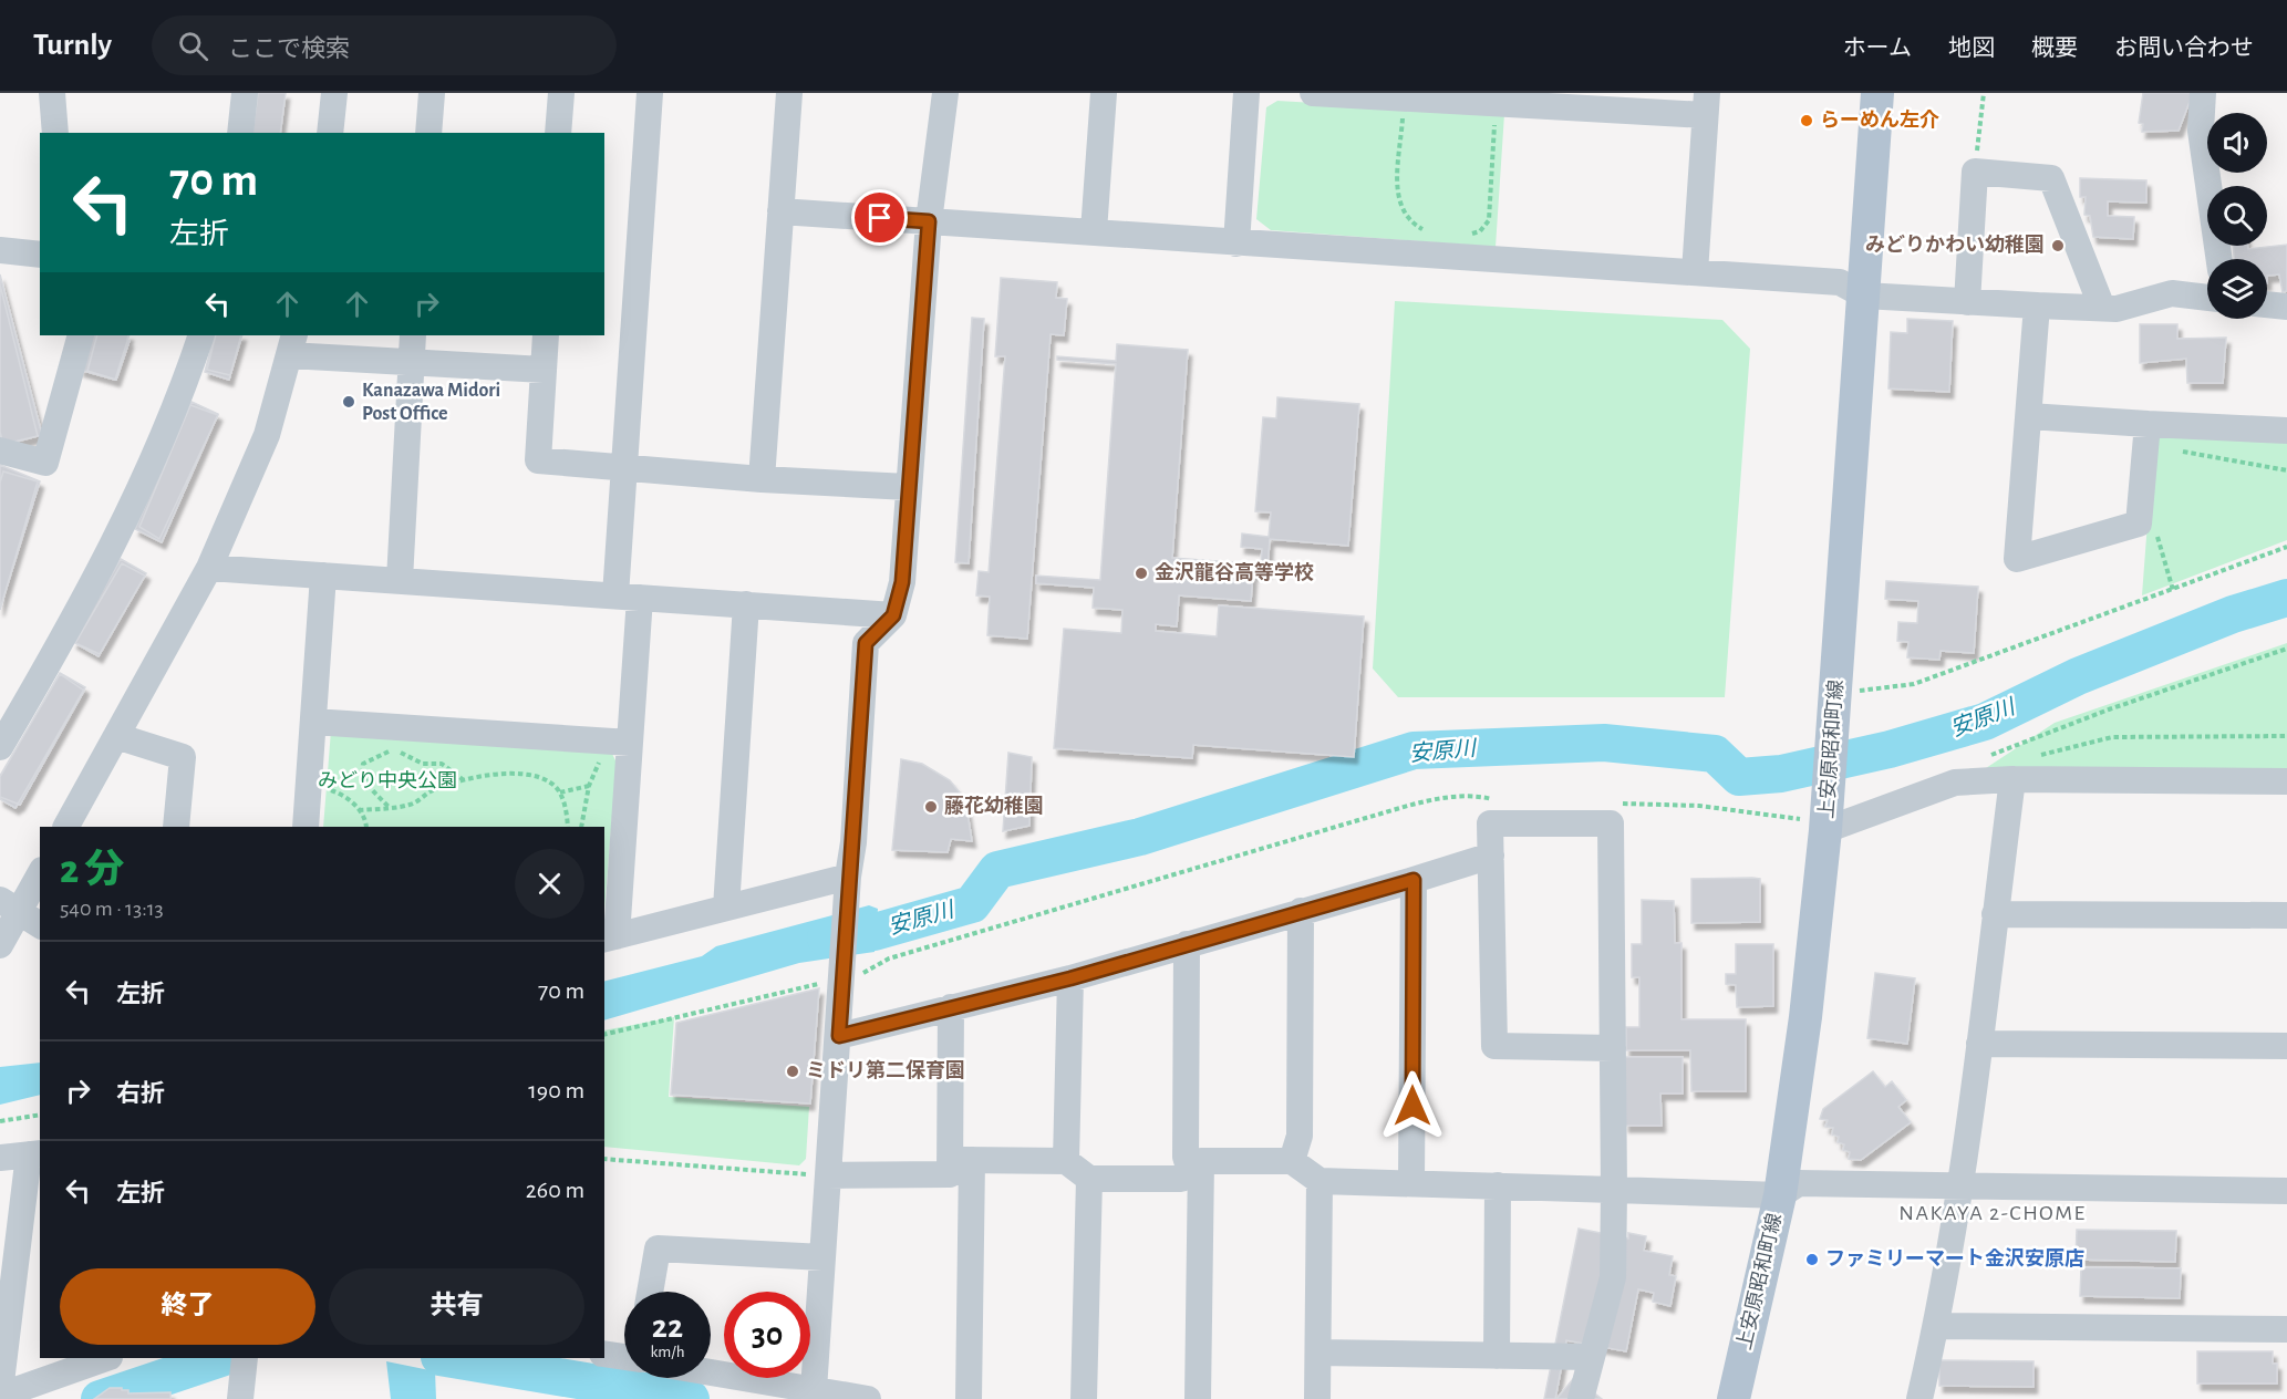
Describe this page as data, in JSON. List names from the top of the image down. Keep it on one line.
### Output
{"streets":{"main road":["上安原昭和町線"]},"districts":["NAKAYA 2-CHOME"],"water":["安原川"],"parks":["みどり中央公園"],"places":["らーめん左介","みどりかわい幼稚園","Kanazawa Midori Post Office","金沢龍谷高等学校","藤花幼稚園","ミドリ第二保育園","ファミリーマート金沢安原店"],"page":{"header":"Turnly","search":"ここで検索","nav":["ホーム","地図","概要","お問い合わせ"],"turn":["70 m","左折"],"heading":["2 分","540 m · 13:13"],"list":[{"name":"左折","value":"70 m"},{"name":"右折","value":"190 m"},{"name":"左折","value":"260 m"}],"buttons":["終了","共有"],"speed":"22 km/h","limit":"30"}}
